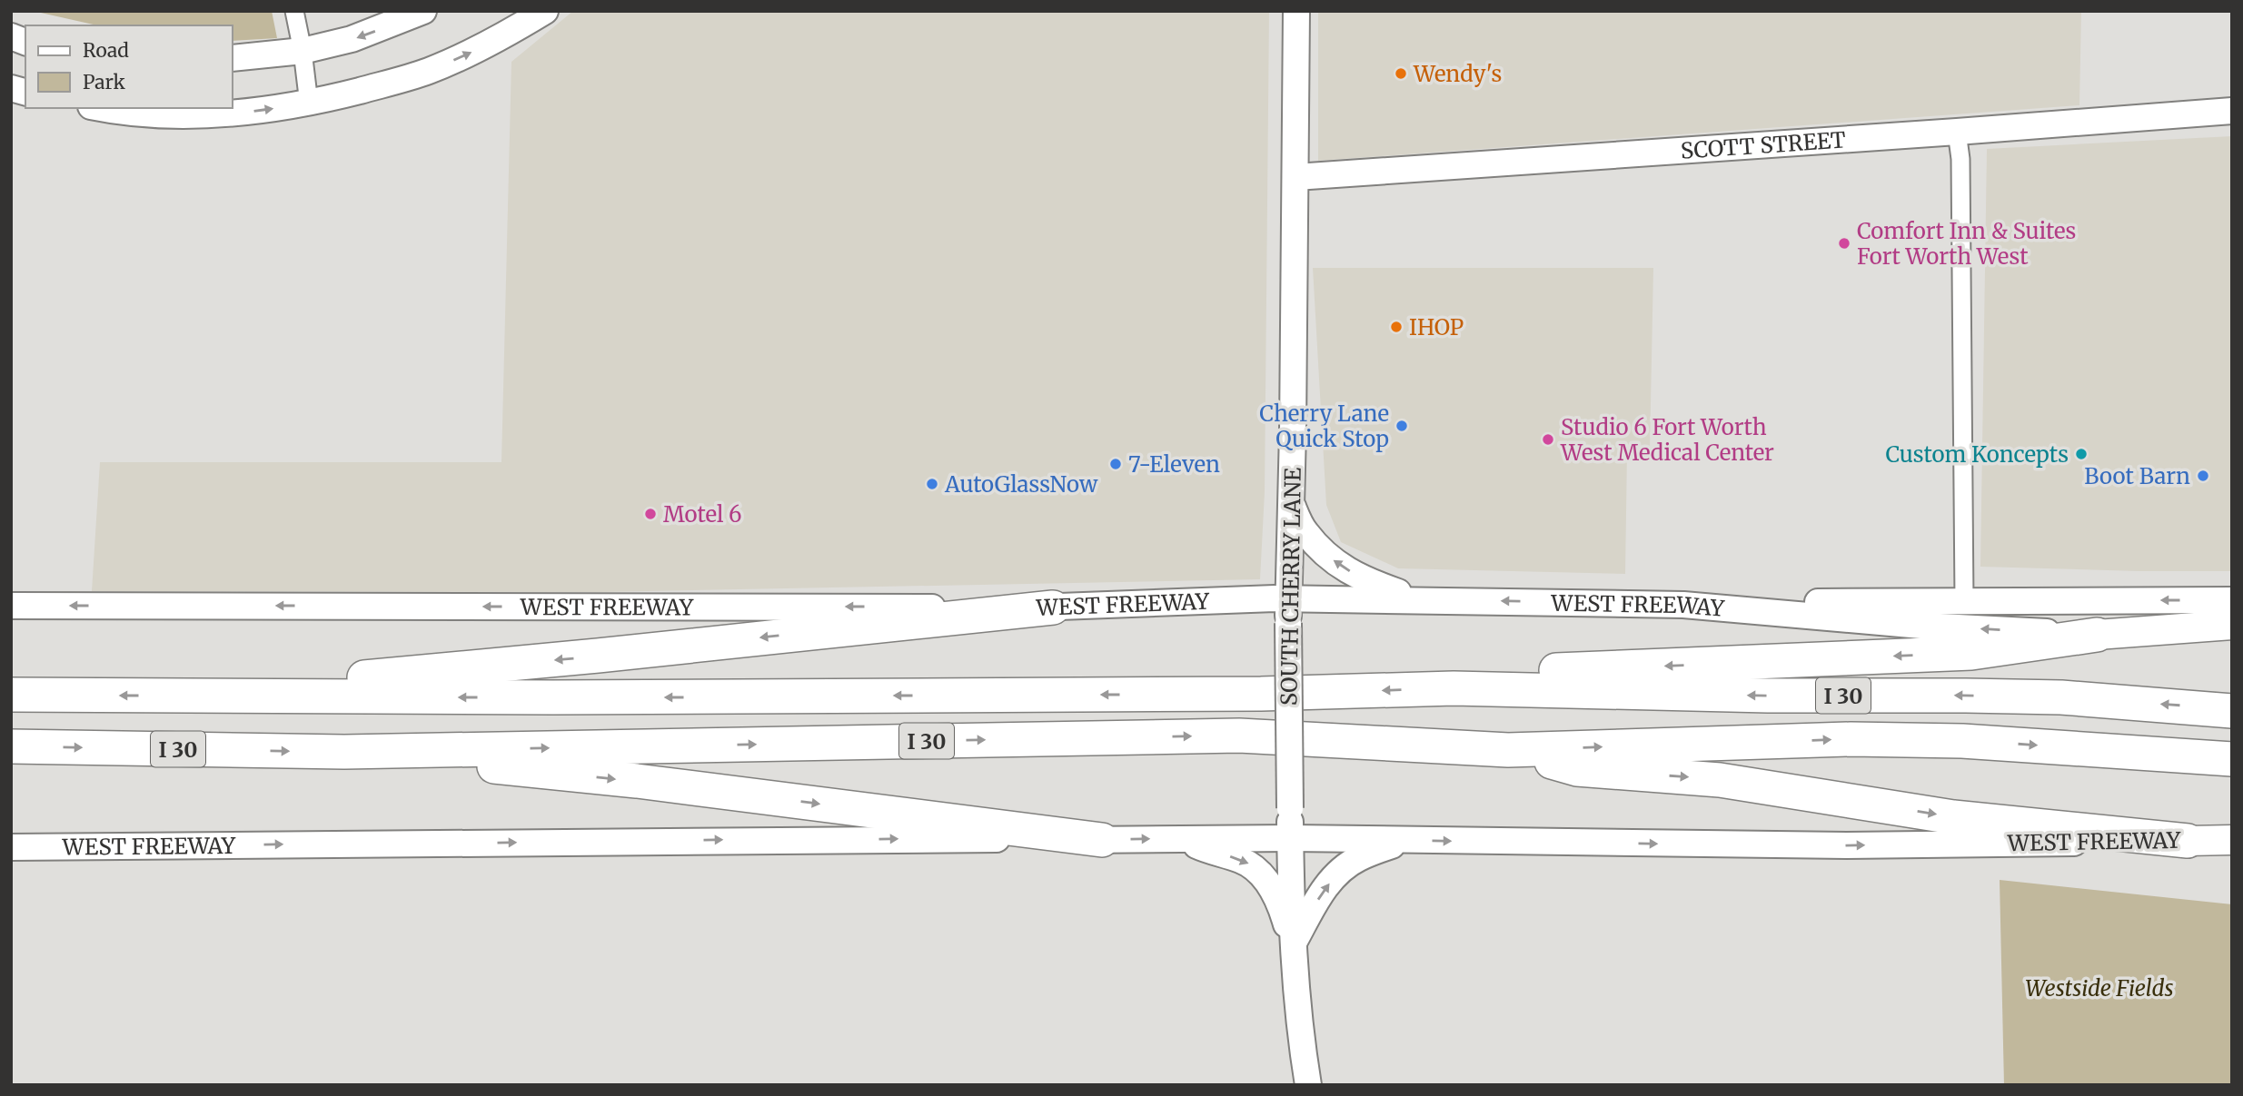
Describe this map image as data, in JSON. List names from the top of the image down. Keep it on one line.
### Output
{"streets":{"highway":["I 30"],"main road":["SCOTT STREET","SOUTH CHERRY LANE","WEST FREEWAY"]},"crossings":[["SCOTT STREET","SOUTH CHERRY LANE"],["SOUTH CHERRY LANE","WEST FREEWAY"]],"parks":["Westside Fields"],"places":["Wendy's","Comfort Inn & Suites Fort Worth West","IHOP","Cherry Lane Quick Stop","Studio 6 Fort Worth West Medical Center","Custom Koncepts","7-Eleven","Boot Barn","AutoGlassNow","Motel 6"],"legend":["Road","Park"]}
